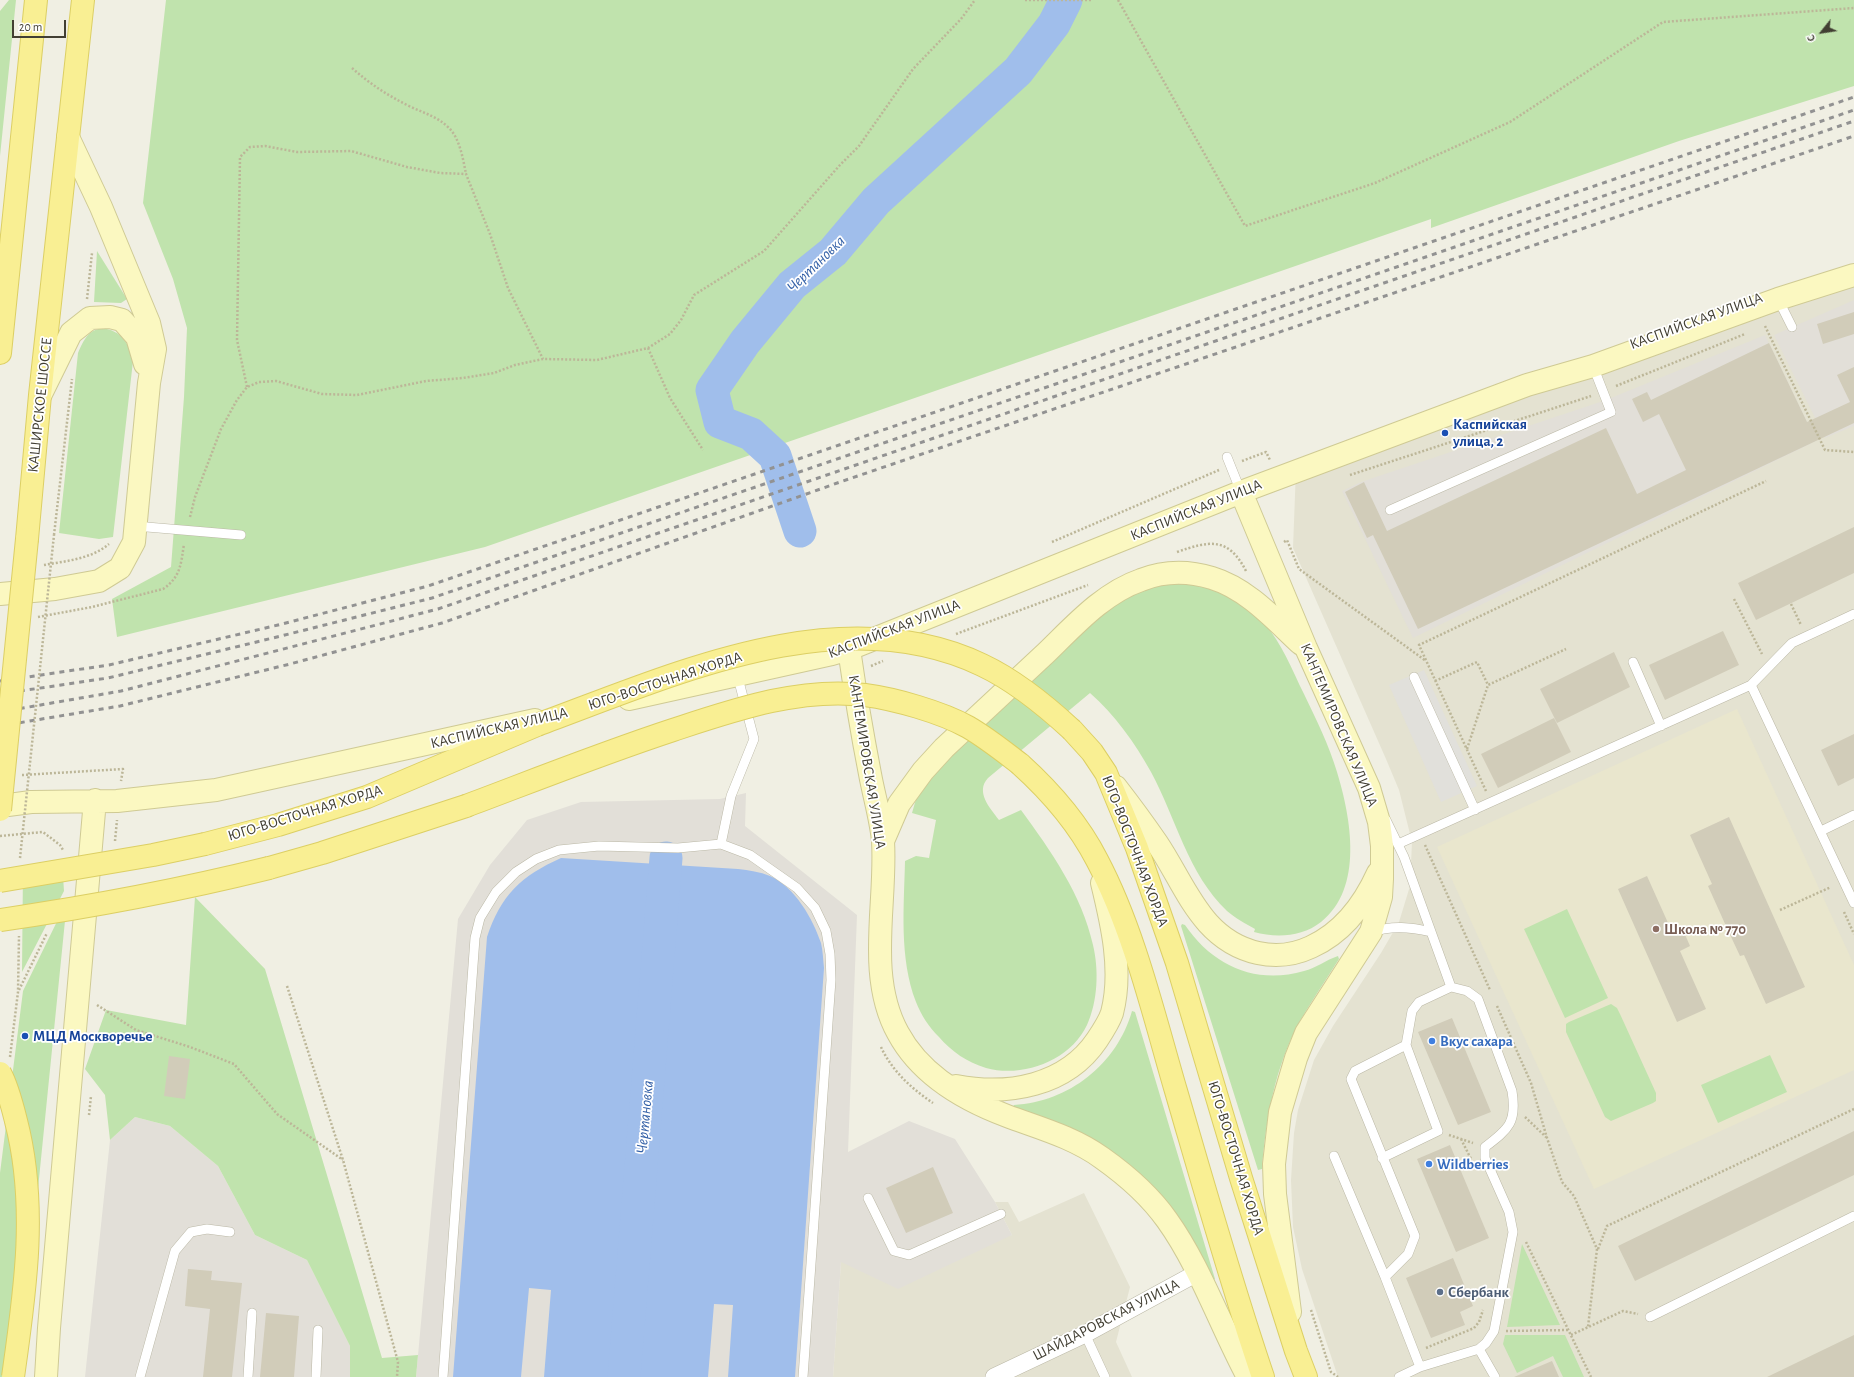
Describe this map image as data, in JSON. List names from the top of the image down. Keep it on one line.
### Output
{"streets":{"main road":["КАСПИЙСКАЯ УЛИЦА","КАШИРСКОЕ ШОССЕ","ЮГО-ВОСТОЧНАЯ ХОРДА","КАНТЕМИРОВСКАЯ УЛИЦА"],"street":["ШАЙДАРОВСКАЯ УЛИЦА"]},"crossings":[["КАСПИЙСКАЯ УЛИЦА","КАНТЕМИРОВСКАЯ УЛИЦА"],["ЮГО-ВОСТОЧНАЯ ХОРДА","КАНТЕМИРОВСКАЯ УЛИЦА"],["КАНТЕМИРОВСКАЯ УЛИЦА","ШАЙДАРОВСКАЯ УЛИЦА"]],"water":["Чертановка"],"places":["Каспийская улица, 2","Школа № 770","МЦД Москворечье","Вкус сахара","Wildberries","Сбербанк"],"scale_bar":"20 m","north":"bottom left"}
